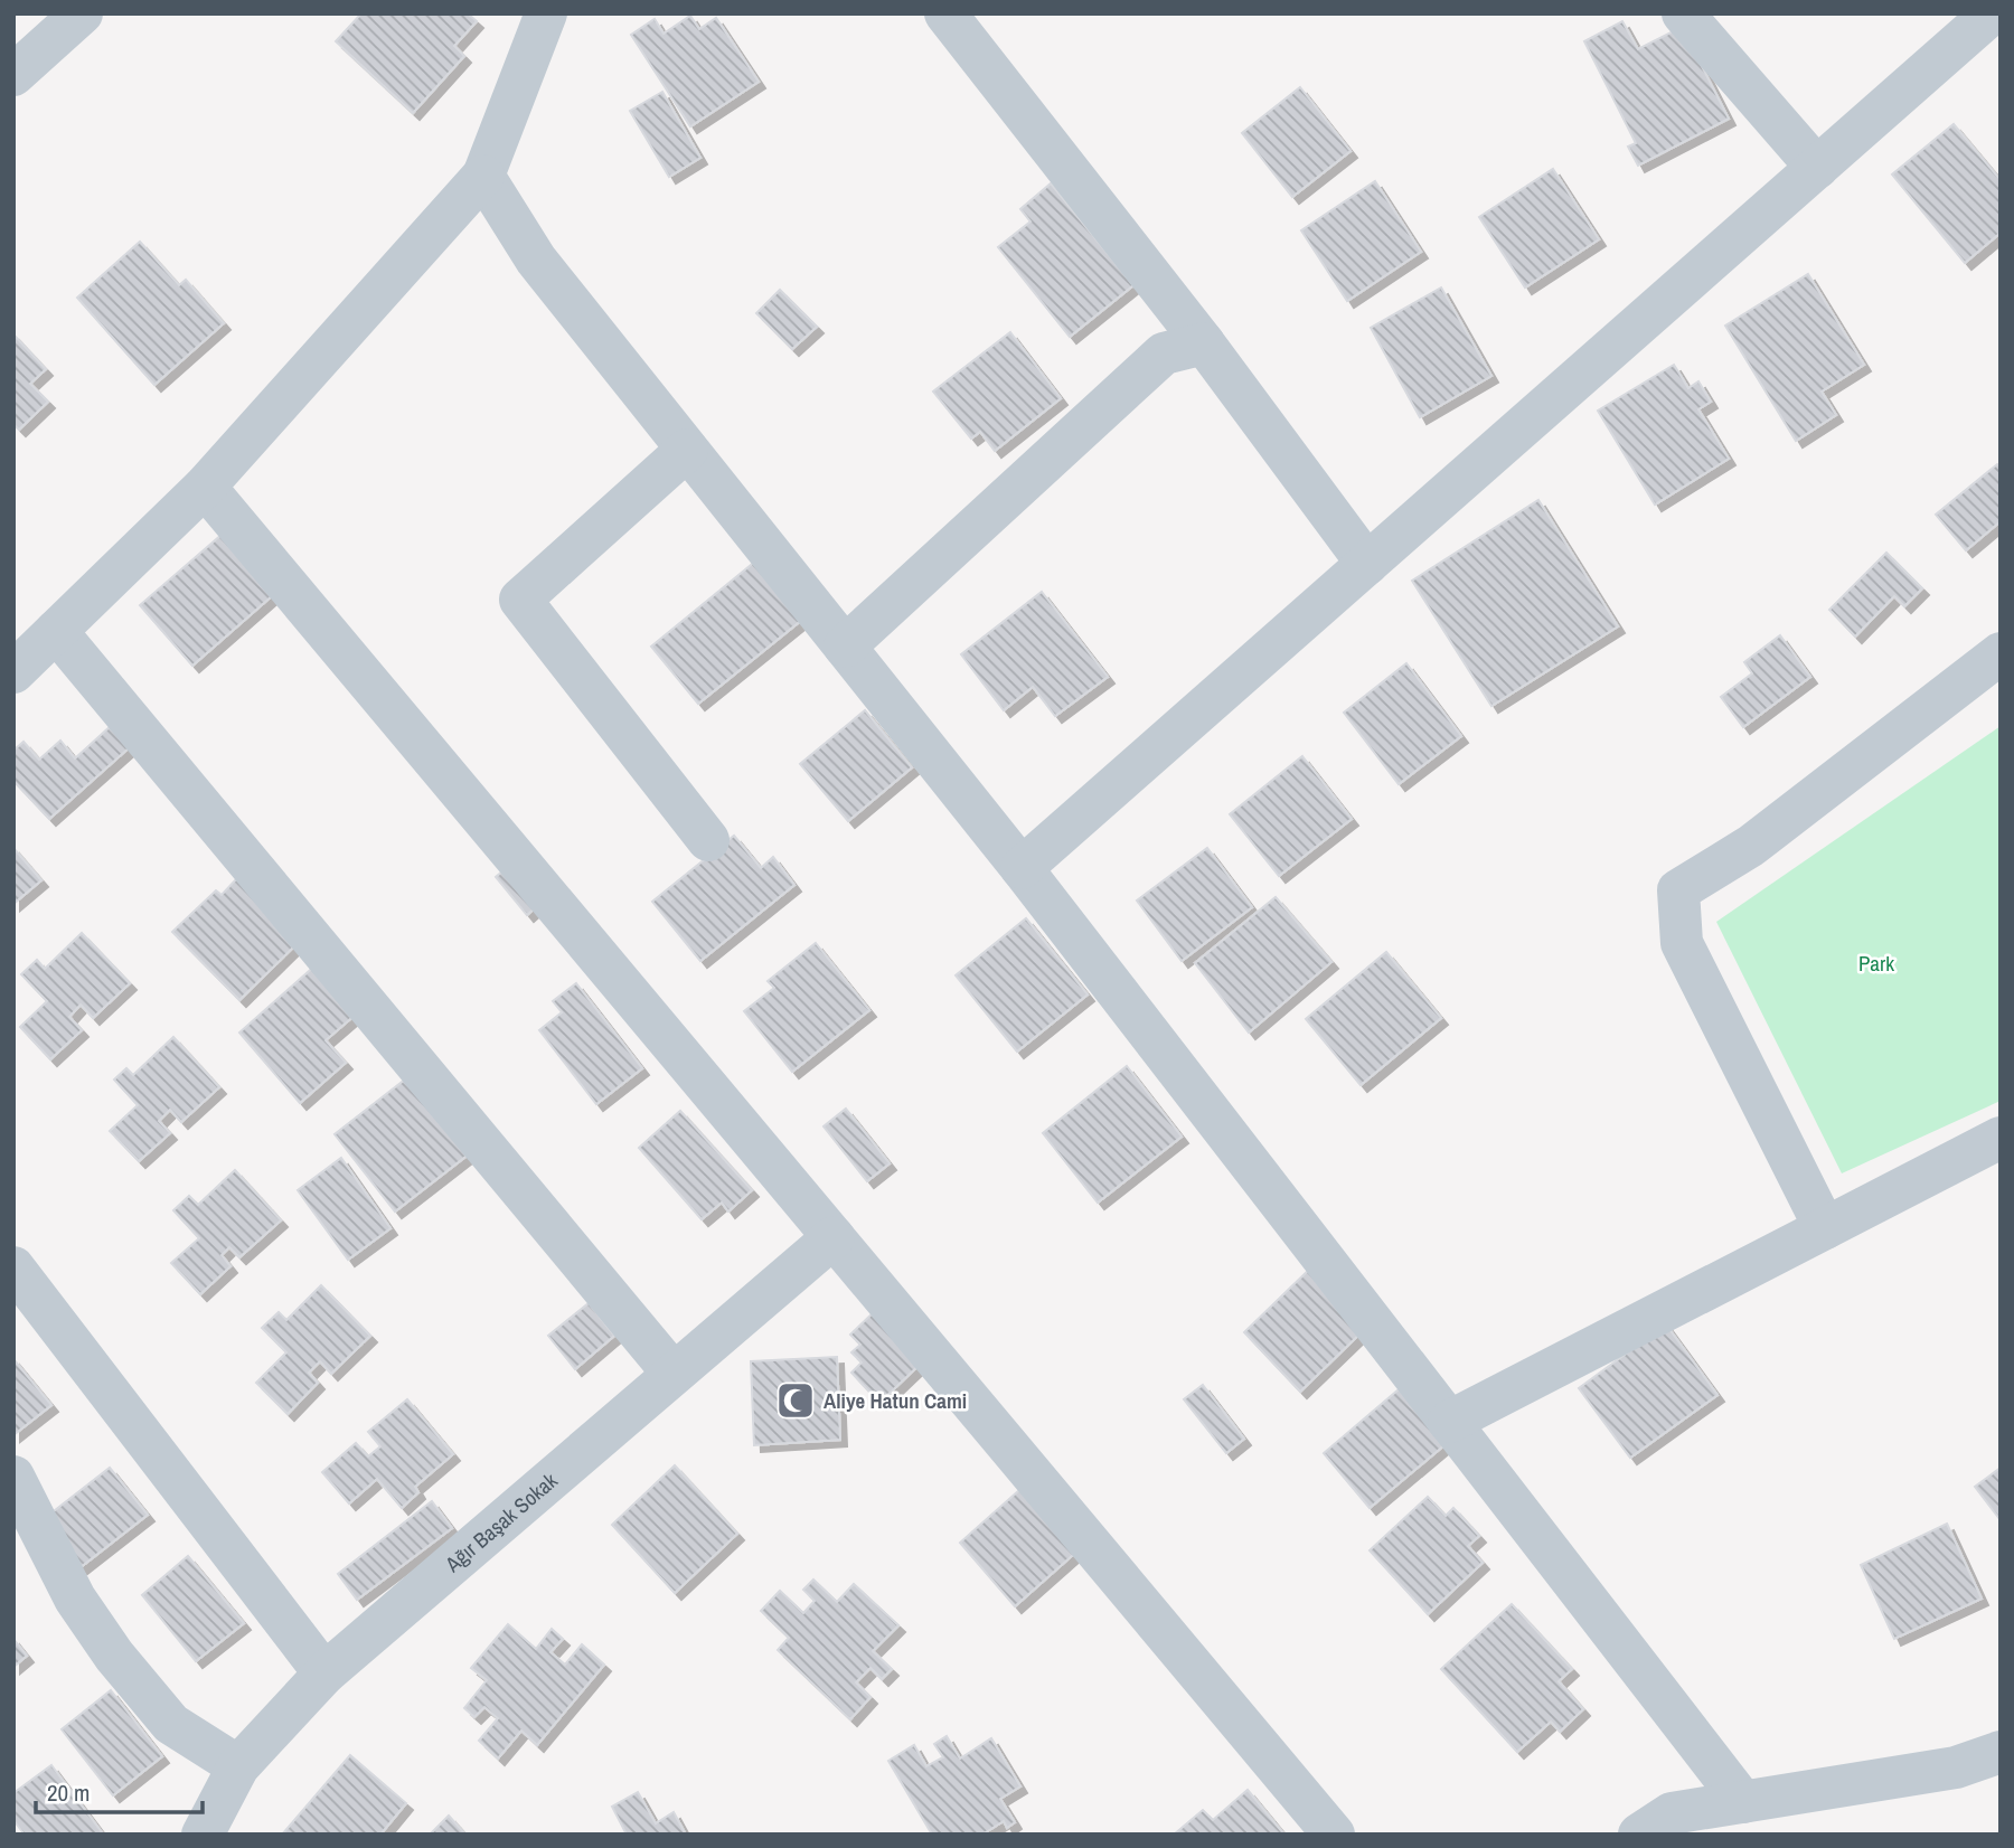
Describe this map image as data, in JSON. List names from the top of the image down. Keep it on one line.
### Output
{"streets":{"street":["Ağır Başak Sokak"]},"parks":["Park"],"places":{"mosque":["Aliye Hatun Cami"]},"scale_bar":"20 m"}
